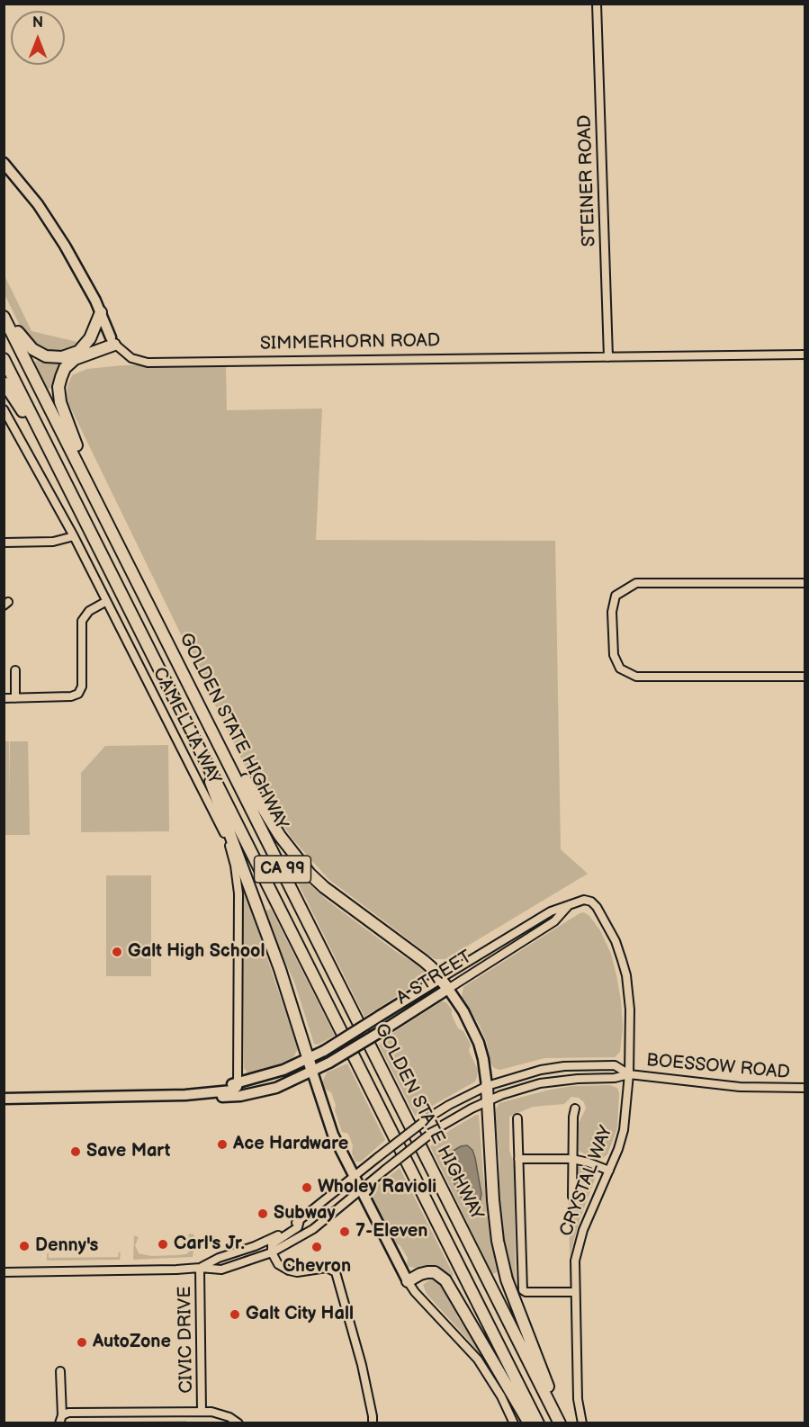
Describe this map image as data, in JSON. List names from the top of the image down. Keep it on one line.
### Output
{"streets":{"highway":["GOLDEN STATE HIGHWAY","CA 99"],"main road":["A STREET"],"street":["STEINER ROAD","SIMMERHORN ROAD","CAMELLIA WAY","BOESSOW ROAD","CRYSTAL WAY","CIVIC DRIVE"]},"crossings":[["STEINER ROAD","SIMMERHORN ROAD"],["CAMELLIA WAY","A STREET"],["A STREET","CRYSTAL WAY"],["BOESSOW ROAD","CRYSTAL WAY"]],"places":["Galt High School","Ace Hardware","Save Mart","Wholey Ravioli","Subway","7-Eleven","Carl's Jr.","Denny's","Chevron","Galt City Hall","AutoZone"],"north":"top"}
